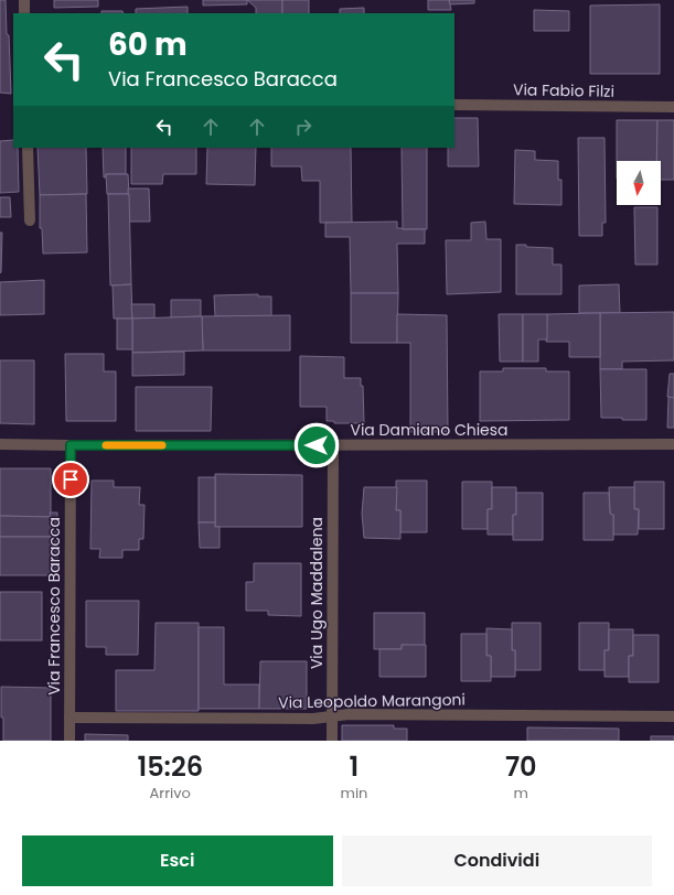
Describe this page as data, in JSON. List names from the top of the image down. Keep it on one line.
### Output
{"streets":{"street":["Via Fabio Filzi","Via Damiano Chiesa","Via Ugo Maddalena","Via Francesco Baracca","Via Leopoldo Marangoni"]},"crossings":[["Via Damiano Chiesa","Via Ugo Maddalena"],["Via Damiano Chiesa","Via Francesco Baracca"],["Via Ugo Maddalena","Via Leopoldo Marangoni"],["Via Francesco Baracca","Via Leopoldo Marangoni"]],"north":"bottom","page":{"turn":["60 m","Via Francesco Baracca"],"eta":["15:26","Arrivo","1","min","70","m"],"buttons":["Esci","Condividi"]}}
